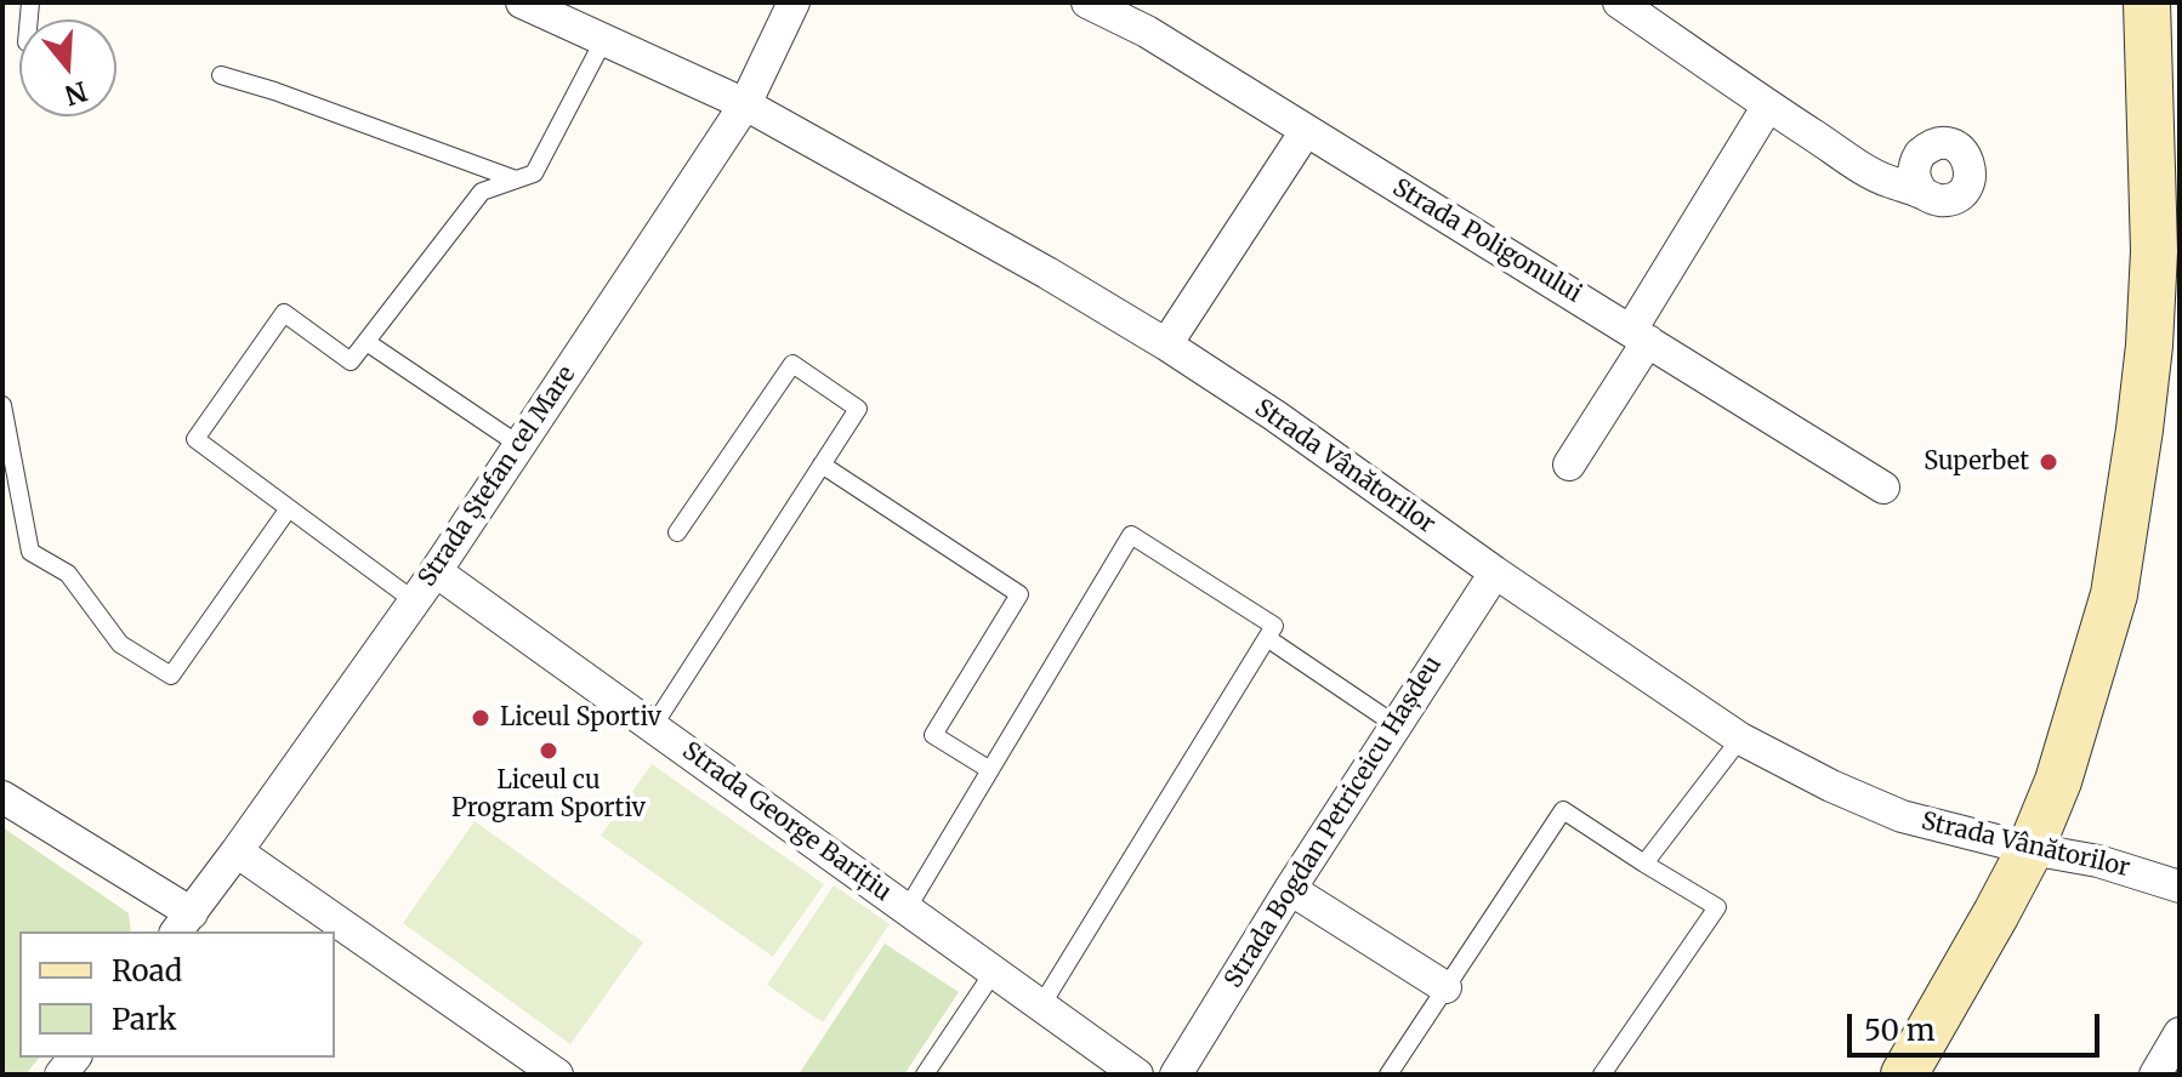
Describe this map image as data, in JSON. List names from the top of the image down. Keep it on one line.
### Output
{"streets":{"street":["Strada Poligonului","Strada Vânătorilor","Strada Ștefan cel Mare","Strada George Barițiu","Strada Bogdan Petriceicu Hașdeu"]},"crossings":[["Strada Vânătorilor","Strada Ștefan cel Mare"],["Strada Vânătorilor","Strada Bogdan Petriceicu Hașdeu"],["Strada Ștefan cel Mare","Strada George Barițiu"]],"places":["Superbet","Liceul Sportiv","Liceul cu Program Sportiv"],"legend":["Road","Park"],"scale_bar":"50 m","north":"bottom"}
